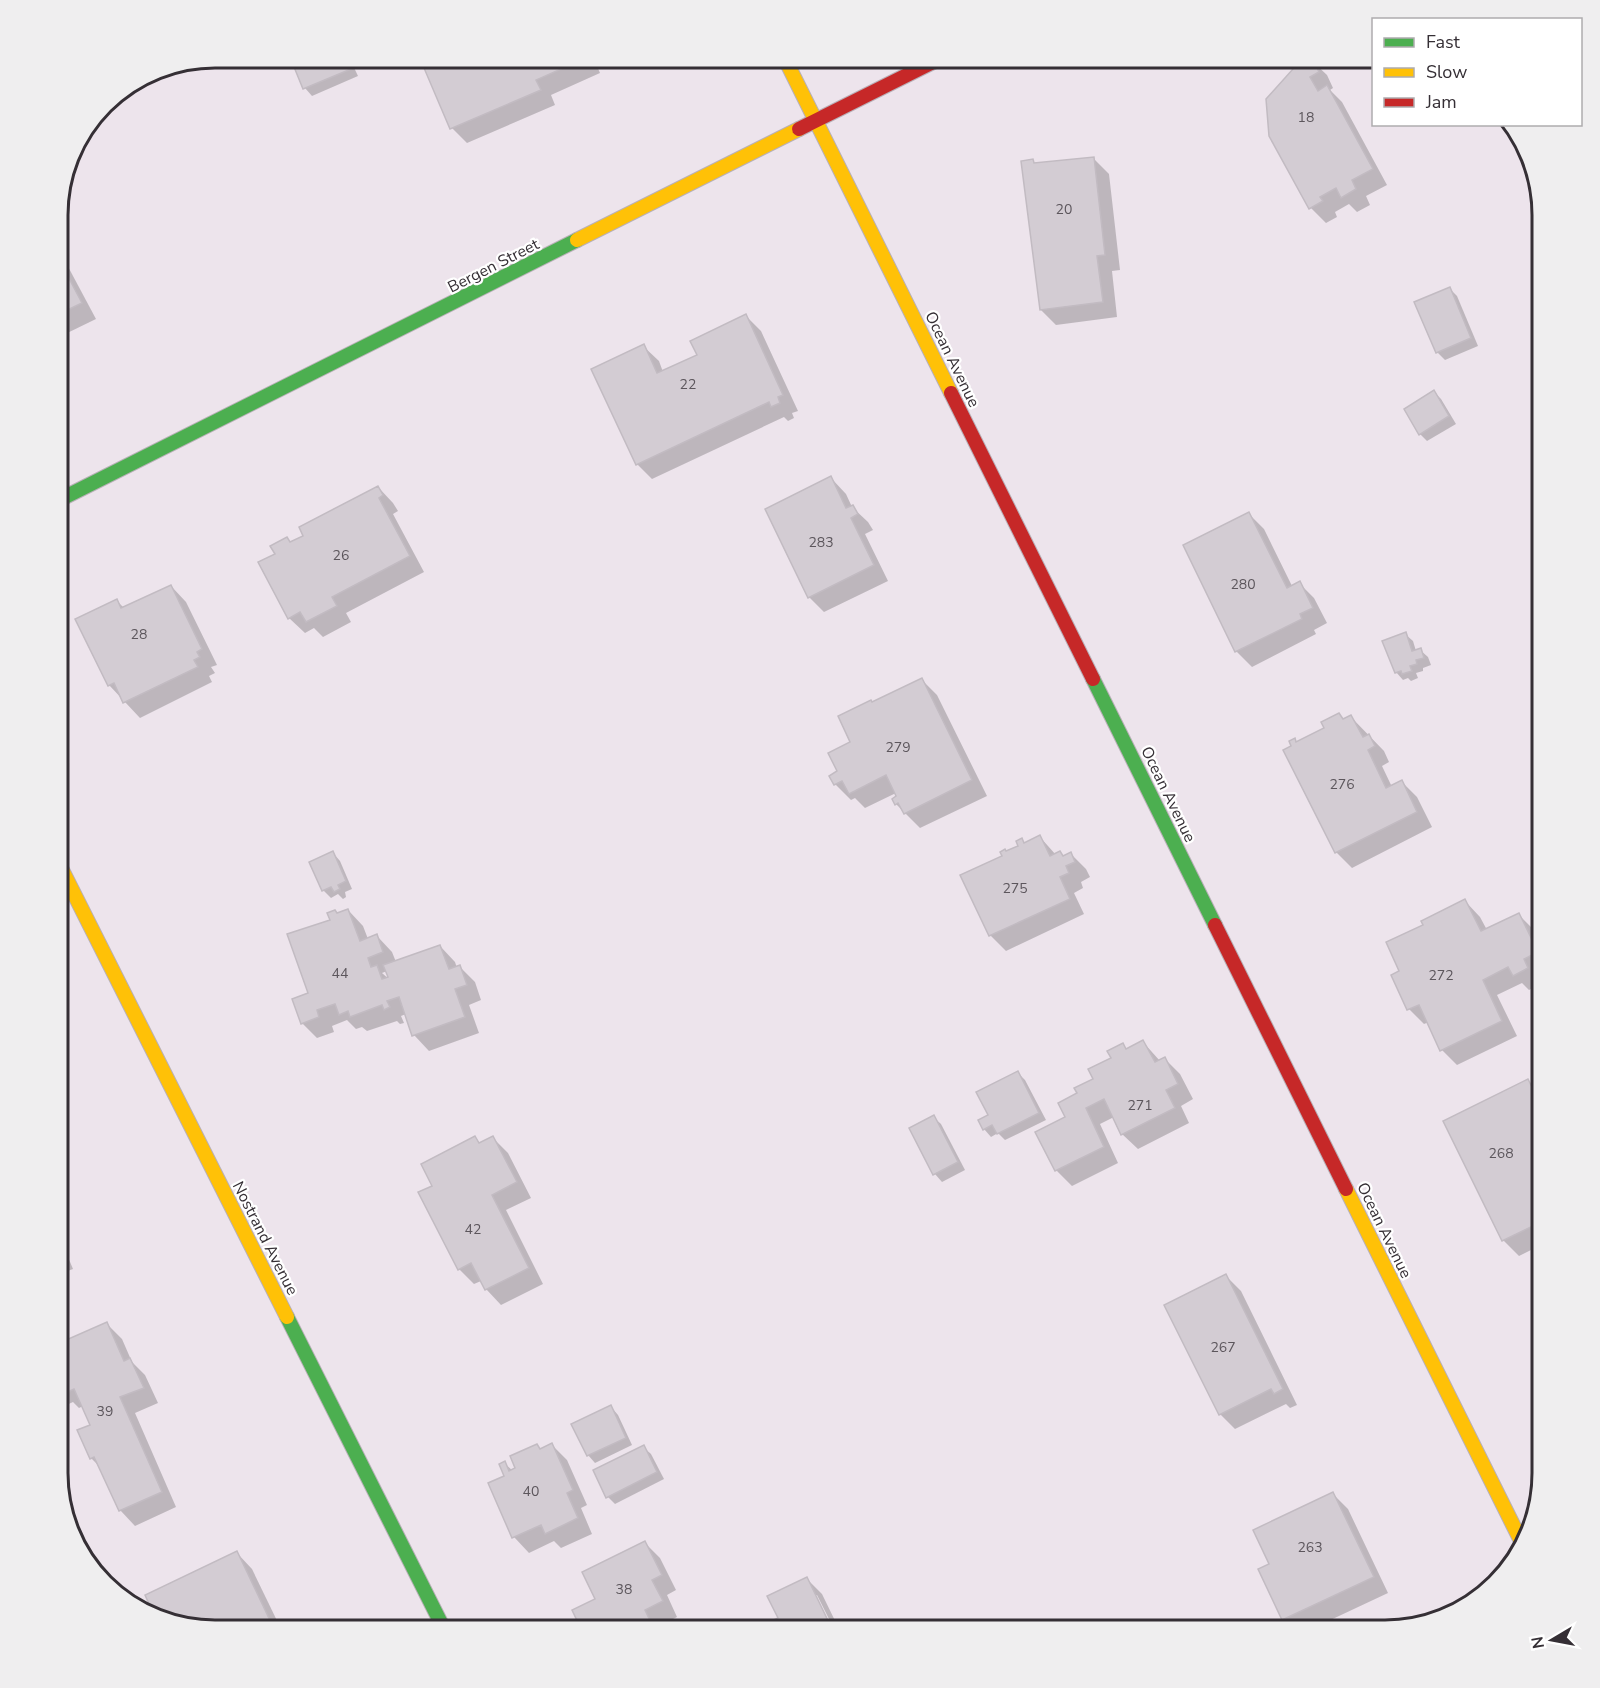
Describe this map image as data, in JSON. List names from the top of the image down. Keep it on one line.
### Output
{"streets":{"street":["Bergen Street","Ocean Avenue","Nostrand Avenue"]},"crossings":[["Bergen Street","Ocean Avenue"]],"house_numbers":["18","20","22","283","26","280","28","279","276","275","44","272","271","268","42","267","39","40","263","38"],"legend":["Fast","Slow","Jam"],"north":"left"}
